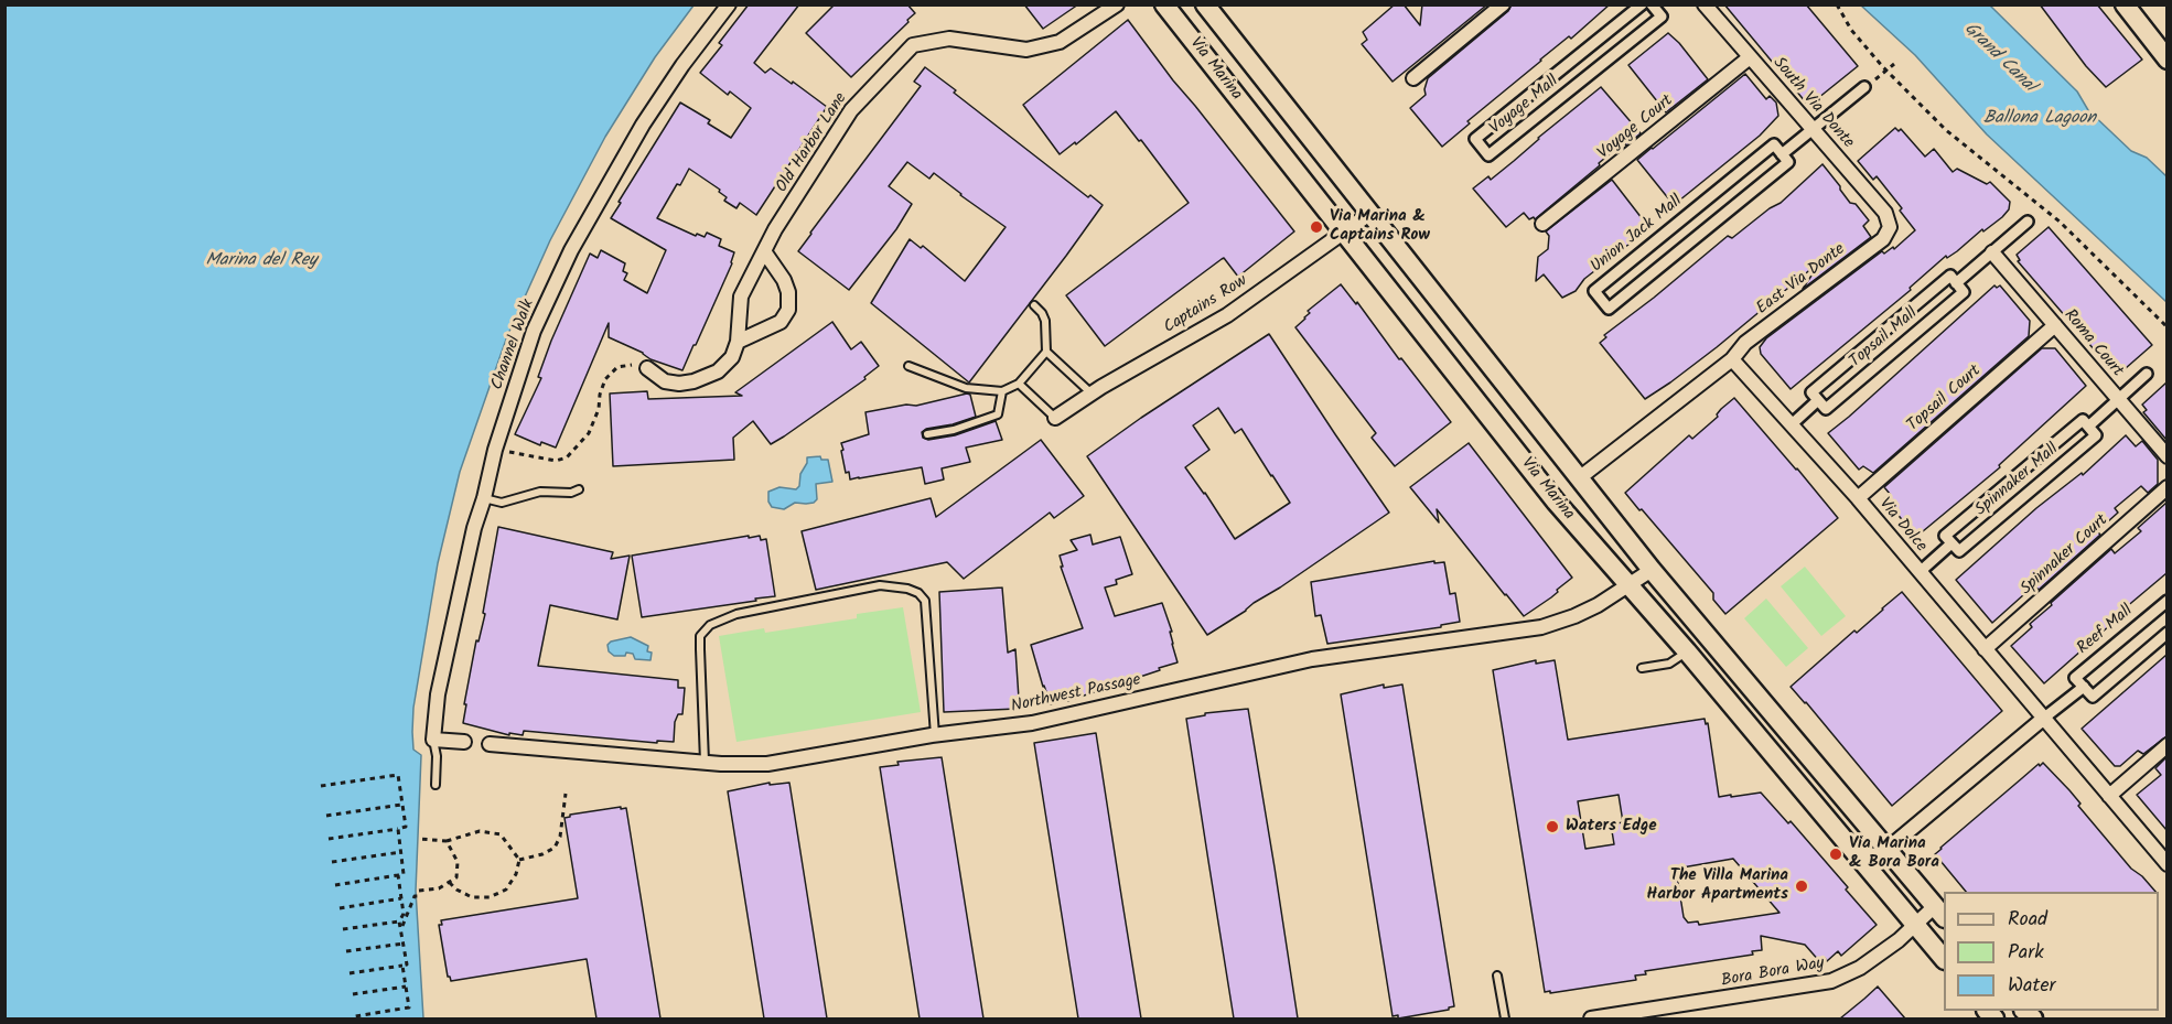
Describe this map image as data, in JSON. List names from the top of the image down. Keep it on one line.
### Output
{"streets":{"street":["Via Marina","South Via Donte","Voyage Mall","Voyage Court","Old Harbor Lane","Union Jack Mall","East Via Donte","Captains Row","Topsail Mall","Roma Court","Channel Walk","Topsail Court","Spinnaker Mall","Via Dolce","Spinnaker Court","Reef Mall","Northwest Passage","Bora Bora Way"]},"crossings":[["Via Marina","Captains Row"],["Via Marina","Northwest Passage"],["Via Marina","Bora Bora Way"],["South Via Donte","Voyage Court"],["South Via Donte","Union Jack Mall"],["South Via Donte","East Via Donte"],["East Via Donte","Via Dolce"],["Topsail Mall","Roma Court"],["Topsail Mall","Via Dolce"],["Roma Court","Topsail Court"],["Roma Court","Spinnaker Mall"],["Topsail Court","Via Dolce"],["Spinnaker Mall","Via Dolce"],["Via Dolce","Spinnaker Court"]],"water":["Grand Canal","Ballona Lagoon","Marina del Rey"],"places":["Via Marina & Captains Row","Waters Edge","Via Marina & Bora Bora","The Villa Marina Harbor Apartments"],"legend":["Road","Park","Water"]}
